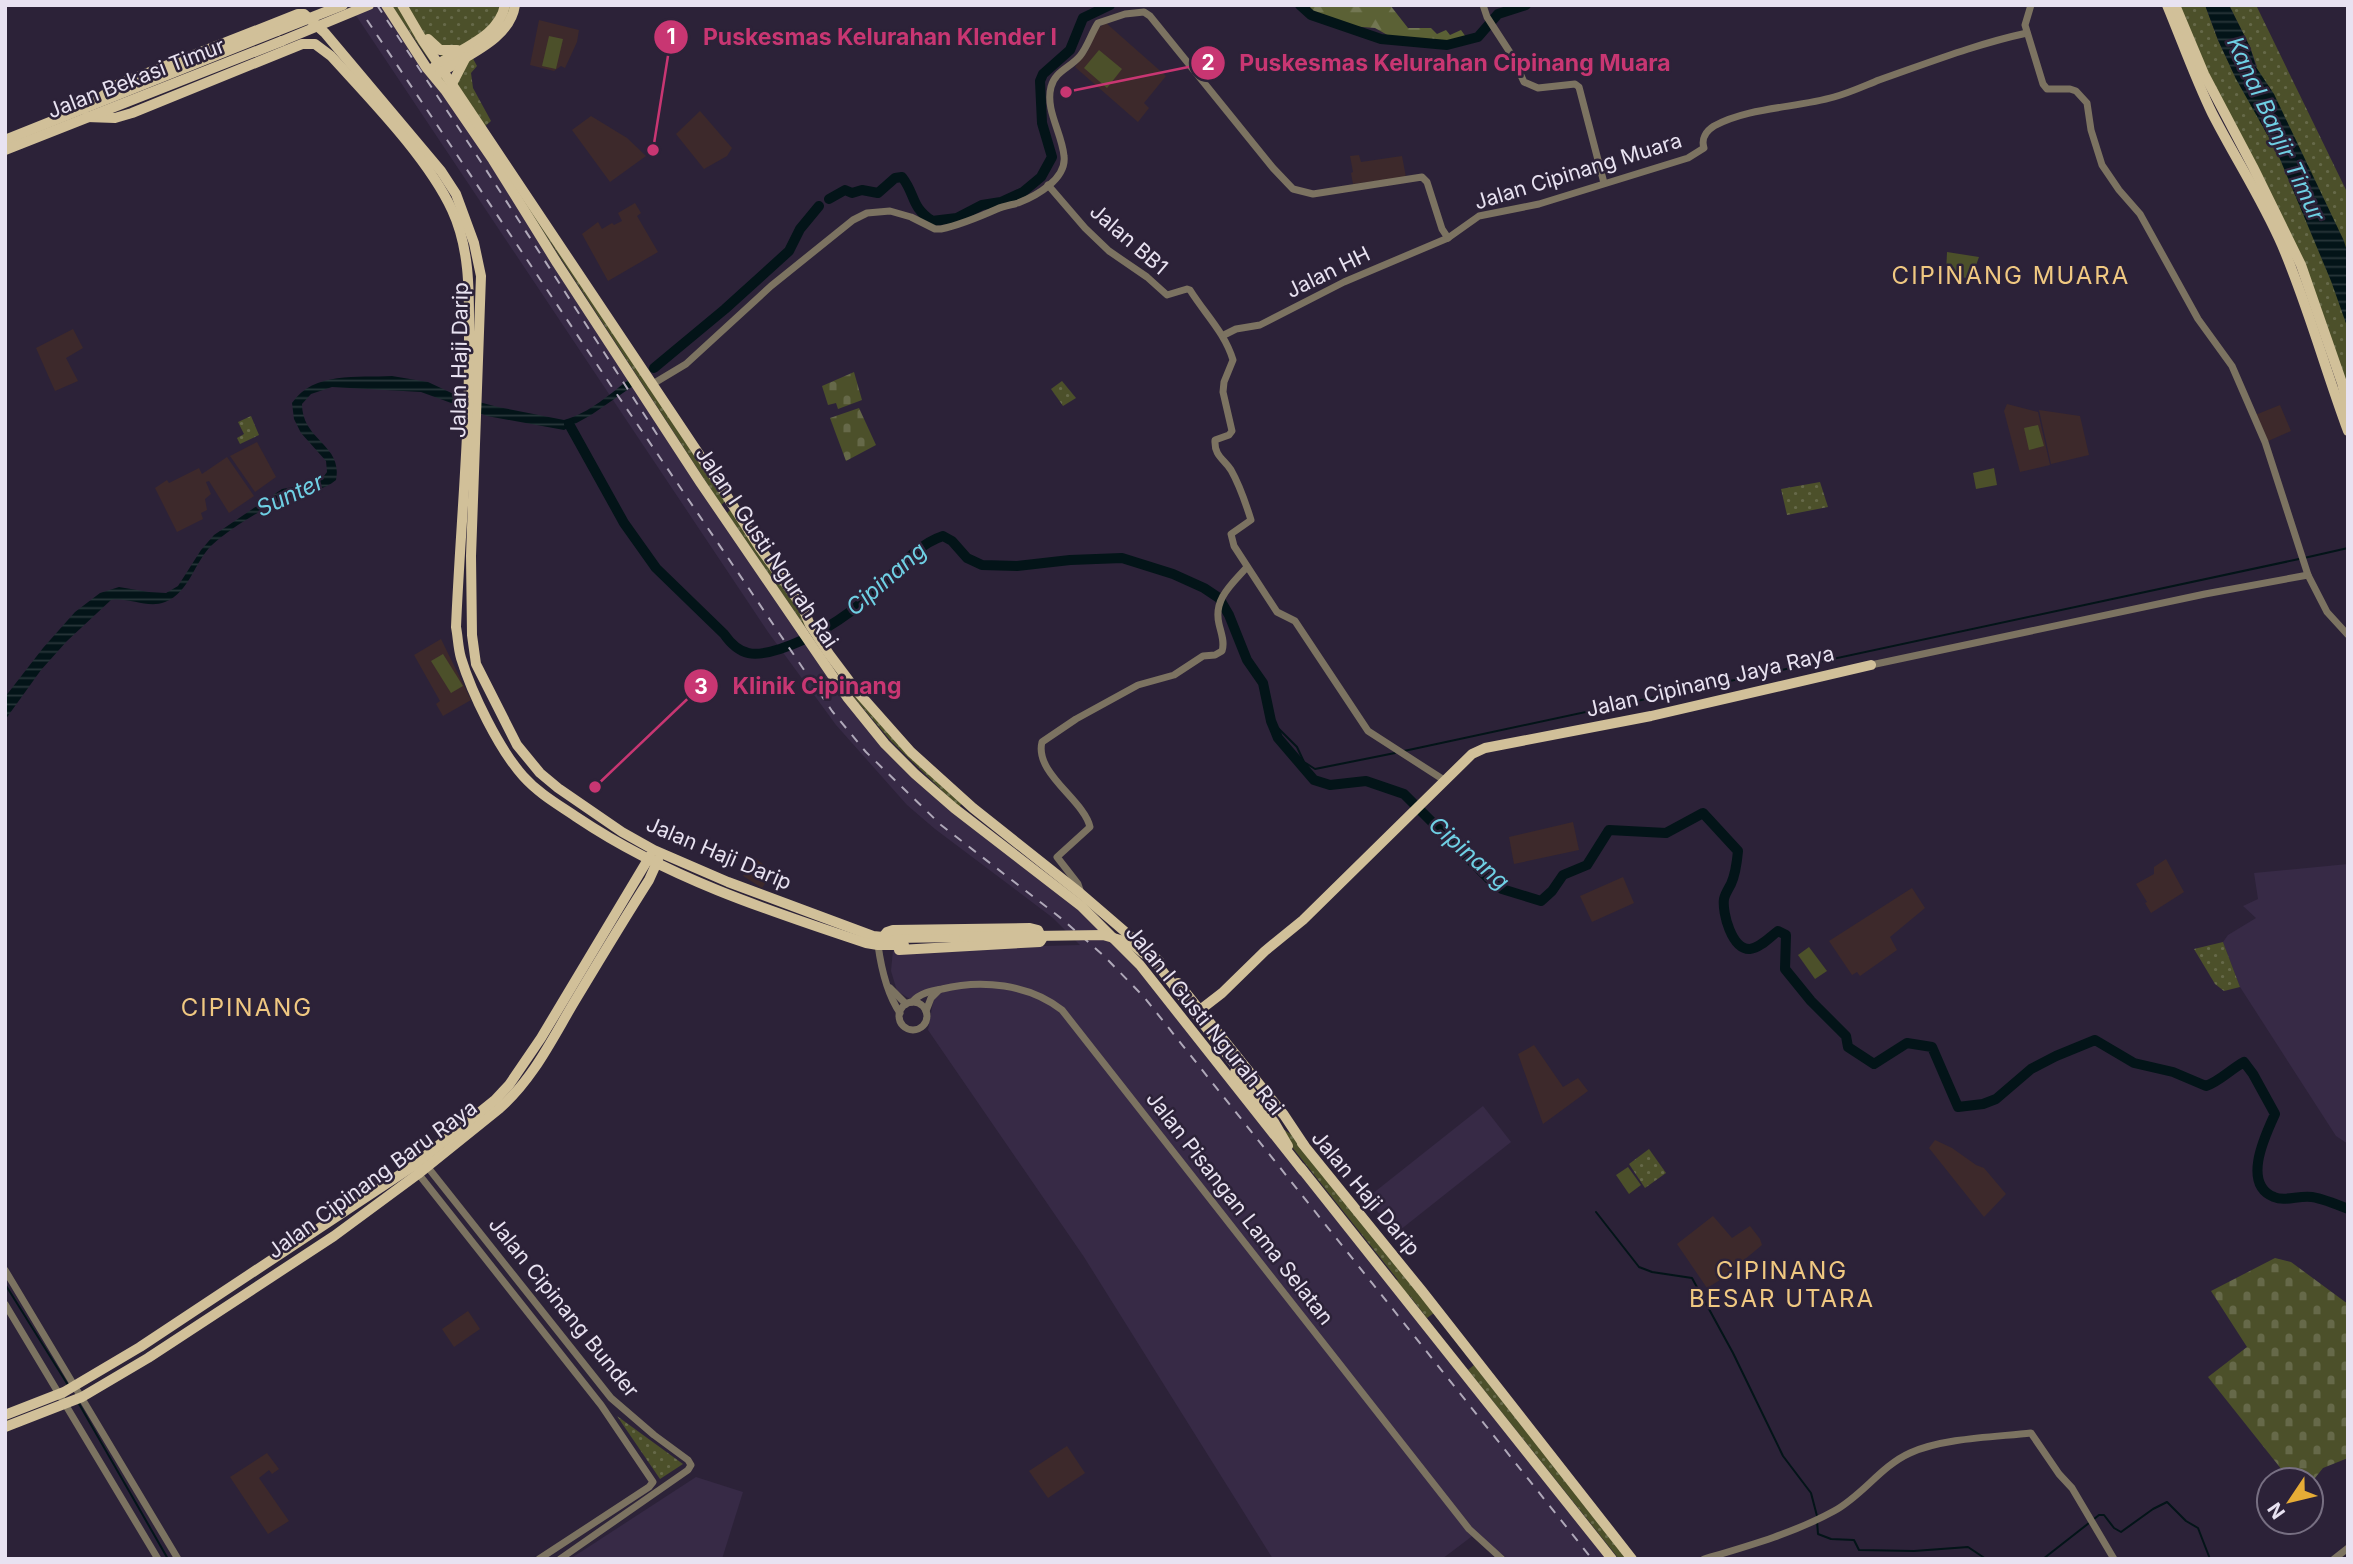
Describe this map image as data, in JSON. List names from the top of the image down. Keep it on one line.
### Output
{"streets":{"main road":["Jalan Bekasi Timur","Jalan Haji Darip","Jalan I Gusti Ngurah Rai","Jalan Cipinang Jaya Raya","Jalan Cipinang Baru Raya"],"street":["Jalan Cipinang Muara","Jalan BB1","Jalan HH","Jalan Pisangan Lama Selatan","Jalan Cipinang Bunder"]},"crossings":[["Jalan Bekasi Timur","Jalan Haji Darip"],["Jalan Cipinang Muara","Jalan HH"],["Jalan BB1","Jalan HH"],["Jalan Haji Darip","Jalan I Gusti Ngurah Rai"],["Jalan Haji Darip","Jalan Cipinang Baru Raya"],["Jalan I Gusti Ngurah Rai","Jalan Cipinang Jaya Raya"],["Jalan Cipinang Baru Raya","Jalan Cipinang Bunder"]],"districts":["CIPINANG MUARA","CIPINANG","CIPINANG BESAR UTARA"],"water":["Kanal Banjir Timur","Sunter","Cipinang"],"places":["Puskesmas Kelurahan Cipinang Muara","Puskesmas Kelurahan Klender I","Klinik Cipinang"],"north":"bottom left"}
